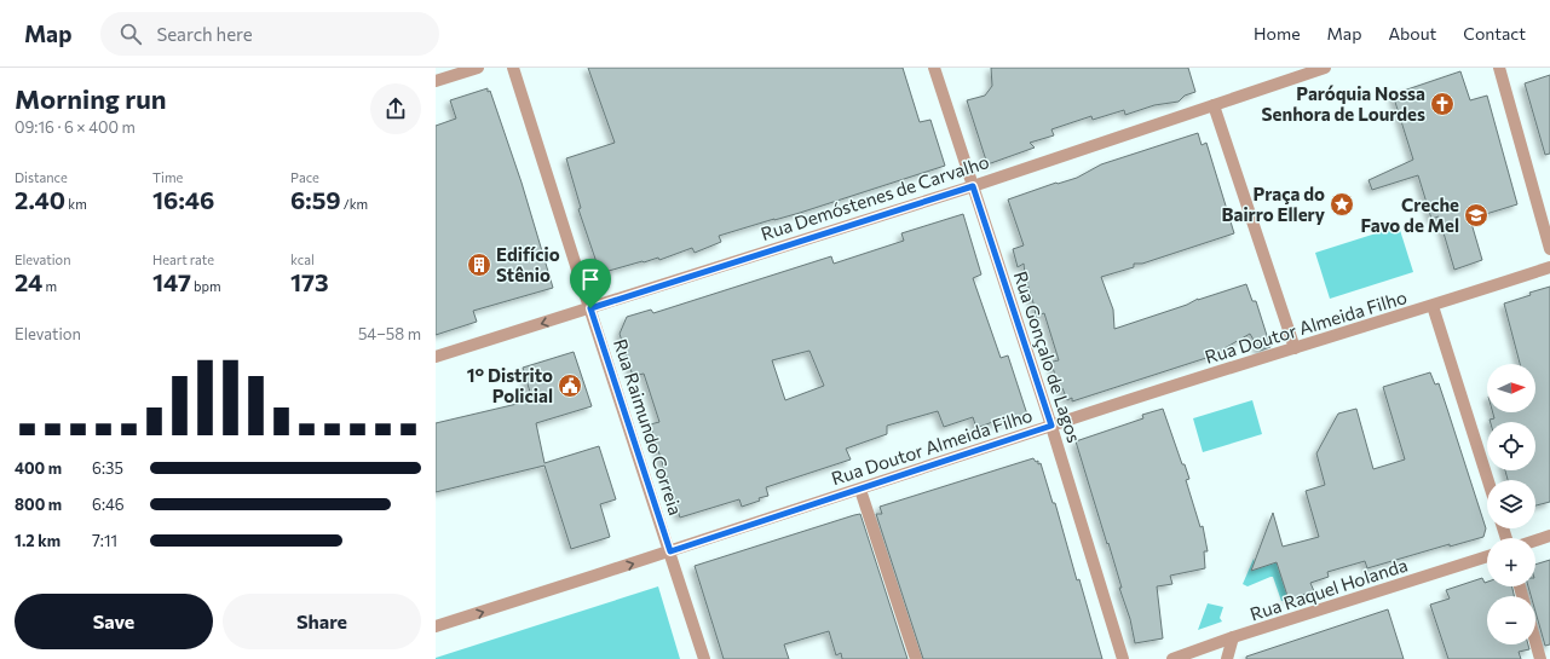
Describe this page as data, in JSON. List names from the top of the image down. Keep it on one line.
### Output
{"streets":{"street":["Rua Demóstenes de Carvalho","Rua Doutor Almeida Filho","Rua Gonçalo de Lagos","Rua Raimundo Correia","Rua Raquel Holanda"]},"crossings":[["Rua Demóstenes de Carvalho","Rua Gonçalo de Lagos"],["Rua Demóstenes de Carvalho","Rua Raimundo Correia"],["Rua Doutor Almeida Filho","Rua Gonçalo de Lagos"],["Rua Doutor Almeida Filho","Rua Raimundo Correia"]],"places":{"church":["Paróquia Nossa Senhora de Lourdes"],"place":["Praça do Bairro Ellery"],"school or university":["Creche Favo de Mel"],"building":["Edifício Stênio"],"public building":["1° Distrito Policial"]},"north":"right","page":{"header":"Map","search":"Search here","nav":["Home","Map","About","Contact"],"heading":["Morning run","09:16 · 6 × 400 m"],"stats":[["Distance","2.40 km"],["Time","16:46"],["Pace","6:59 /km"],["Elevation","24 m"],["Heart rate","147 bpm"],["kcal","173"]],"chart":["Elevation","54–58 m"],"map_buttons":["+","−"],"list":[{"name":"400 m","note":"6:35"},{"name":"800 m","note":"6:46"},{"name":"1.2 km","note":"7:11"}],"buttons":["Save","Share"]}}
